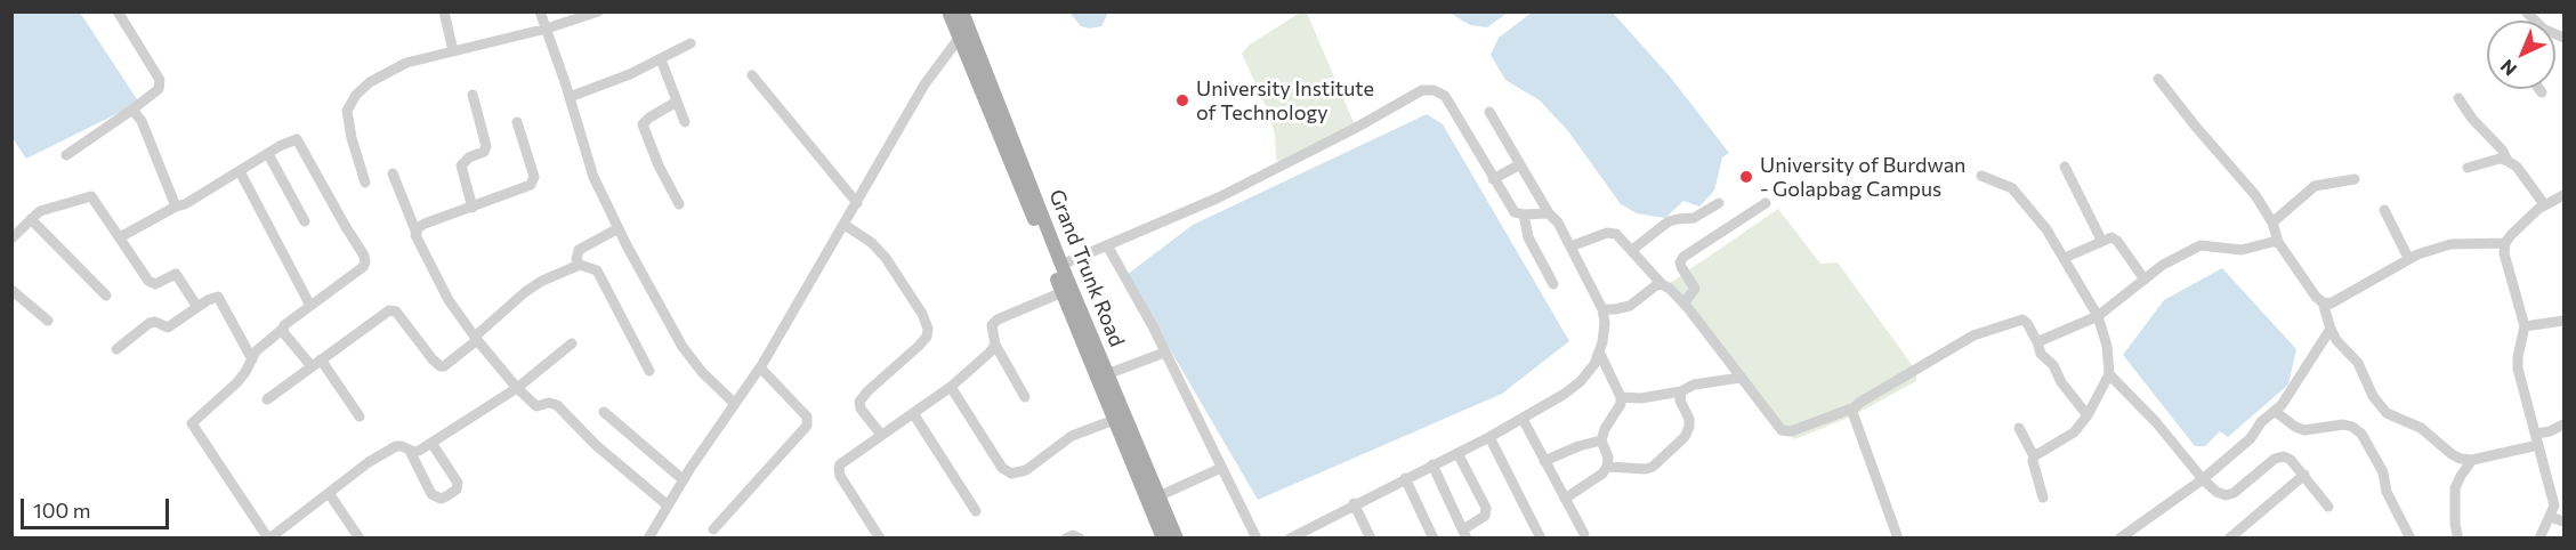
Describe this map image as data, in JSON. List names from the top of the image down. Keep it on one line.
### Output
{"streets":{"main road":["Grand Trunk Road"]},"places":["University Institute of Technology","University of Burdwan - Golapbag Campus"],"scale_bar":"100 m","north":"bottom left"}
